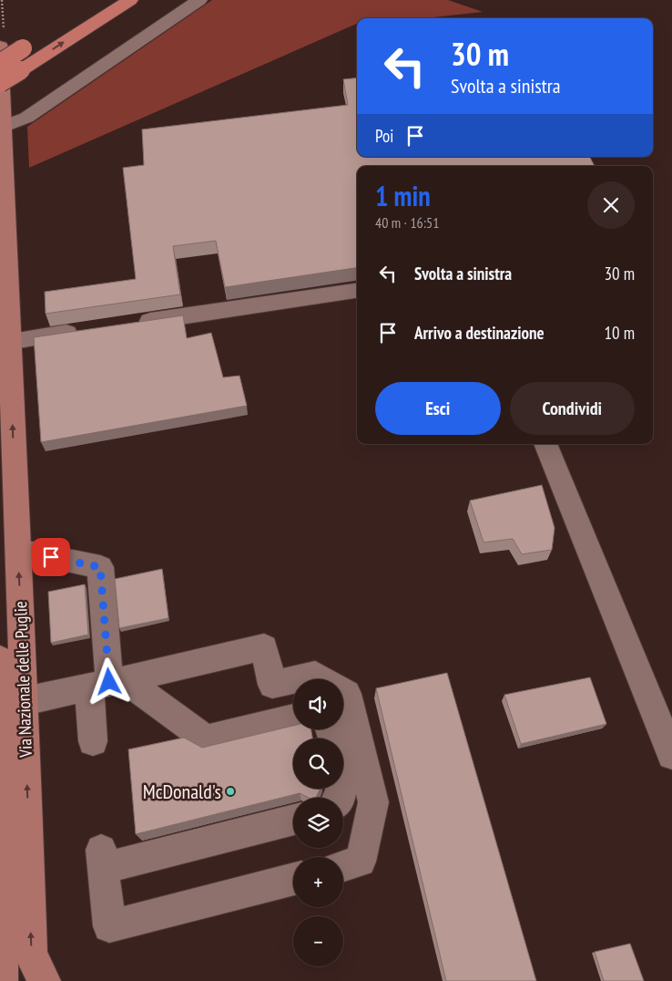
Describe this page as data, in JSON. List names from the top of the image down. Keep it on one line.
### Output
{"streets":{"main road":["Via Nazionale delle Puglie"]},"places":["McDonald's"],"page":{"turn":["30 m","Svolta a sinistra"],"then":"Poi","heading":["1 min","40 m · 16:51"],"list":[{"name":"Svolta a sinistra","value":"30 m"},{"name":"Arrivo a destinazione","value":"10 m"}],"buttons":["Esci","Condividi"],"map_buttons":["+","−"]}}
